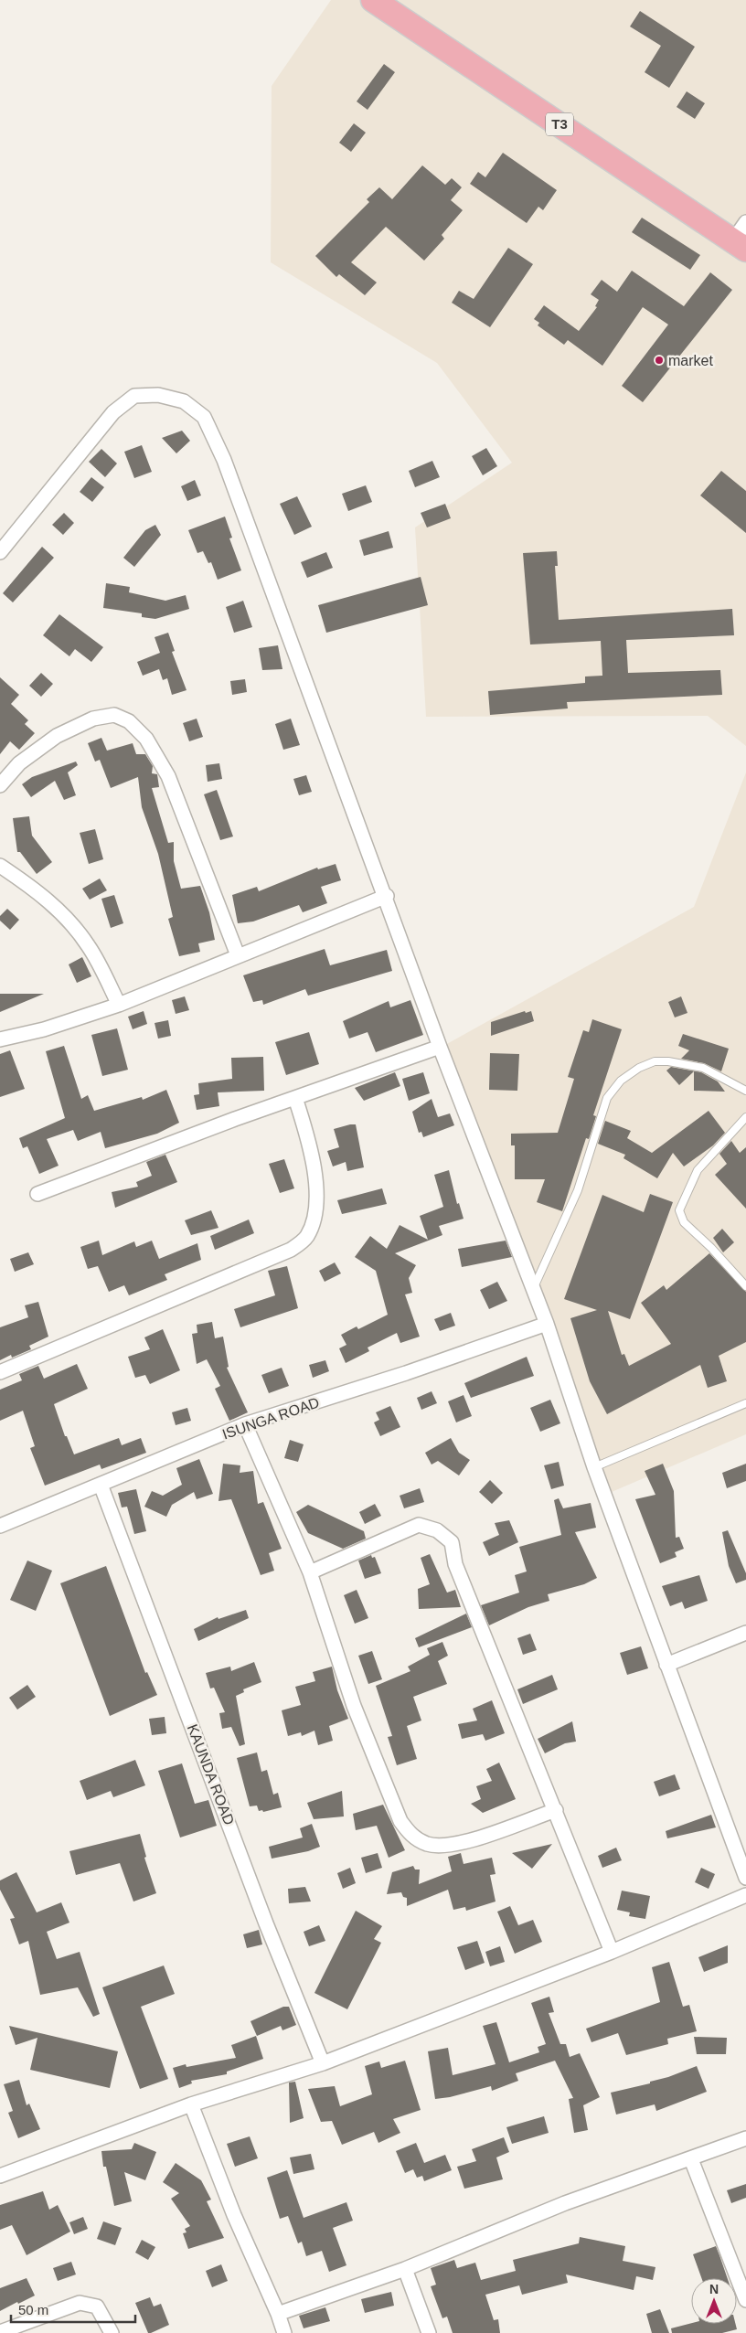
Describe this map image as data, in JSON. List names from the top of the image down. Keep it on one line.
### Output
{"streets":{"highway":["T3"],"street":["ISUNGA ROAD","KAUNDA ROAD"]},"crossings":[["ISUNGA ROAD","KAUNDA ROAD"]],"places":["market"],"scale_bar":"50 m","north":"top"}
